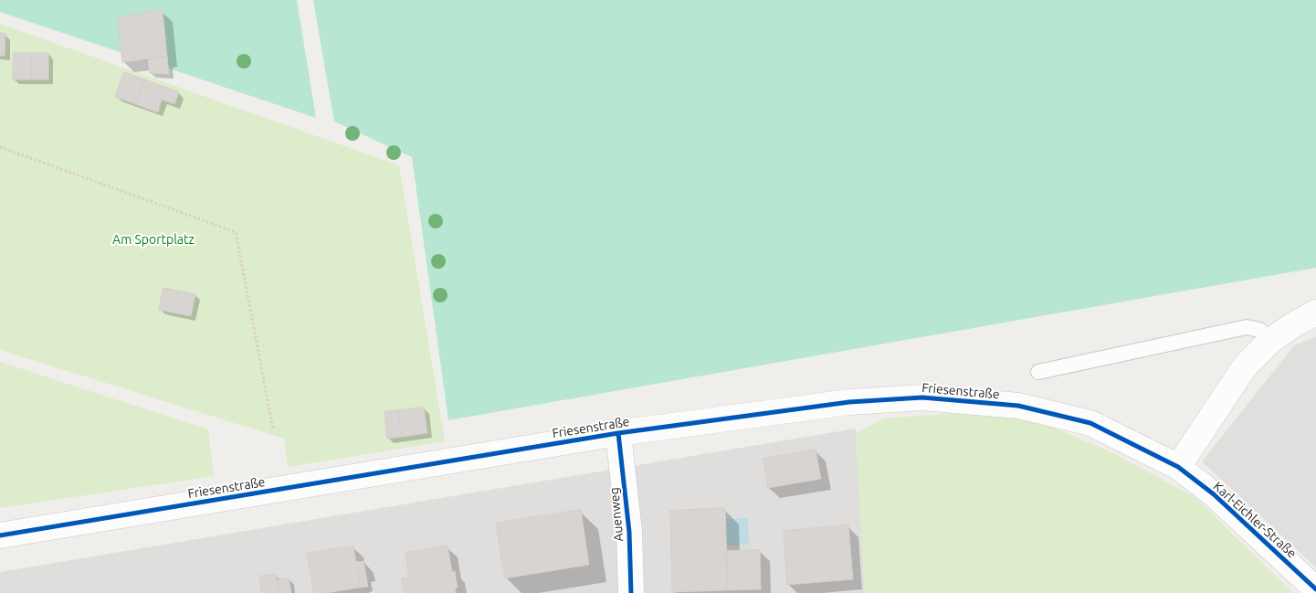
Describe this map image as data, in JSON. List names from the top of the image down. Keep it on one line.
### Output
{"streets":{"street":["Friesenstraße","Auenweg","Karl-Eichler-Straße"]},"crossings":[["Friesenstraße","Auenweg"],["Friesenstraße","Karl-Eichler-Straße"]],"parks":["Am Sportplatz"]}
